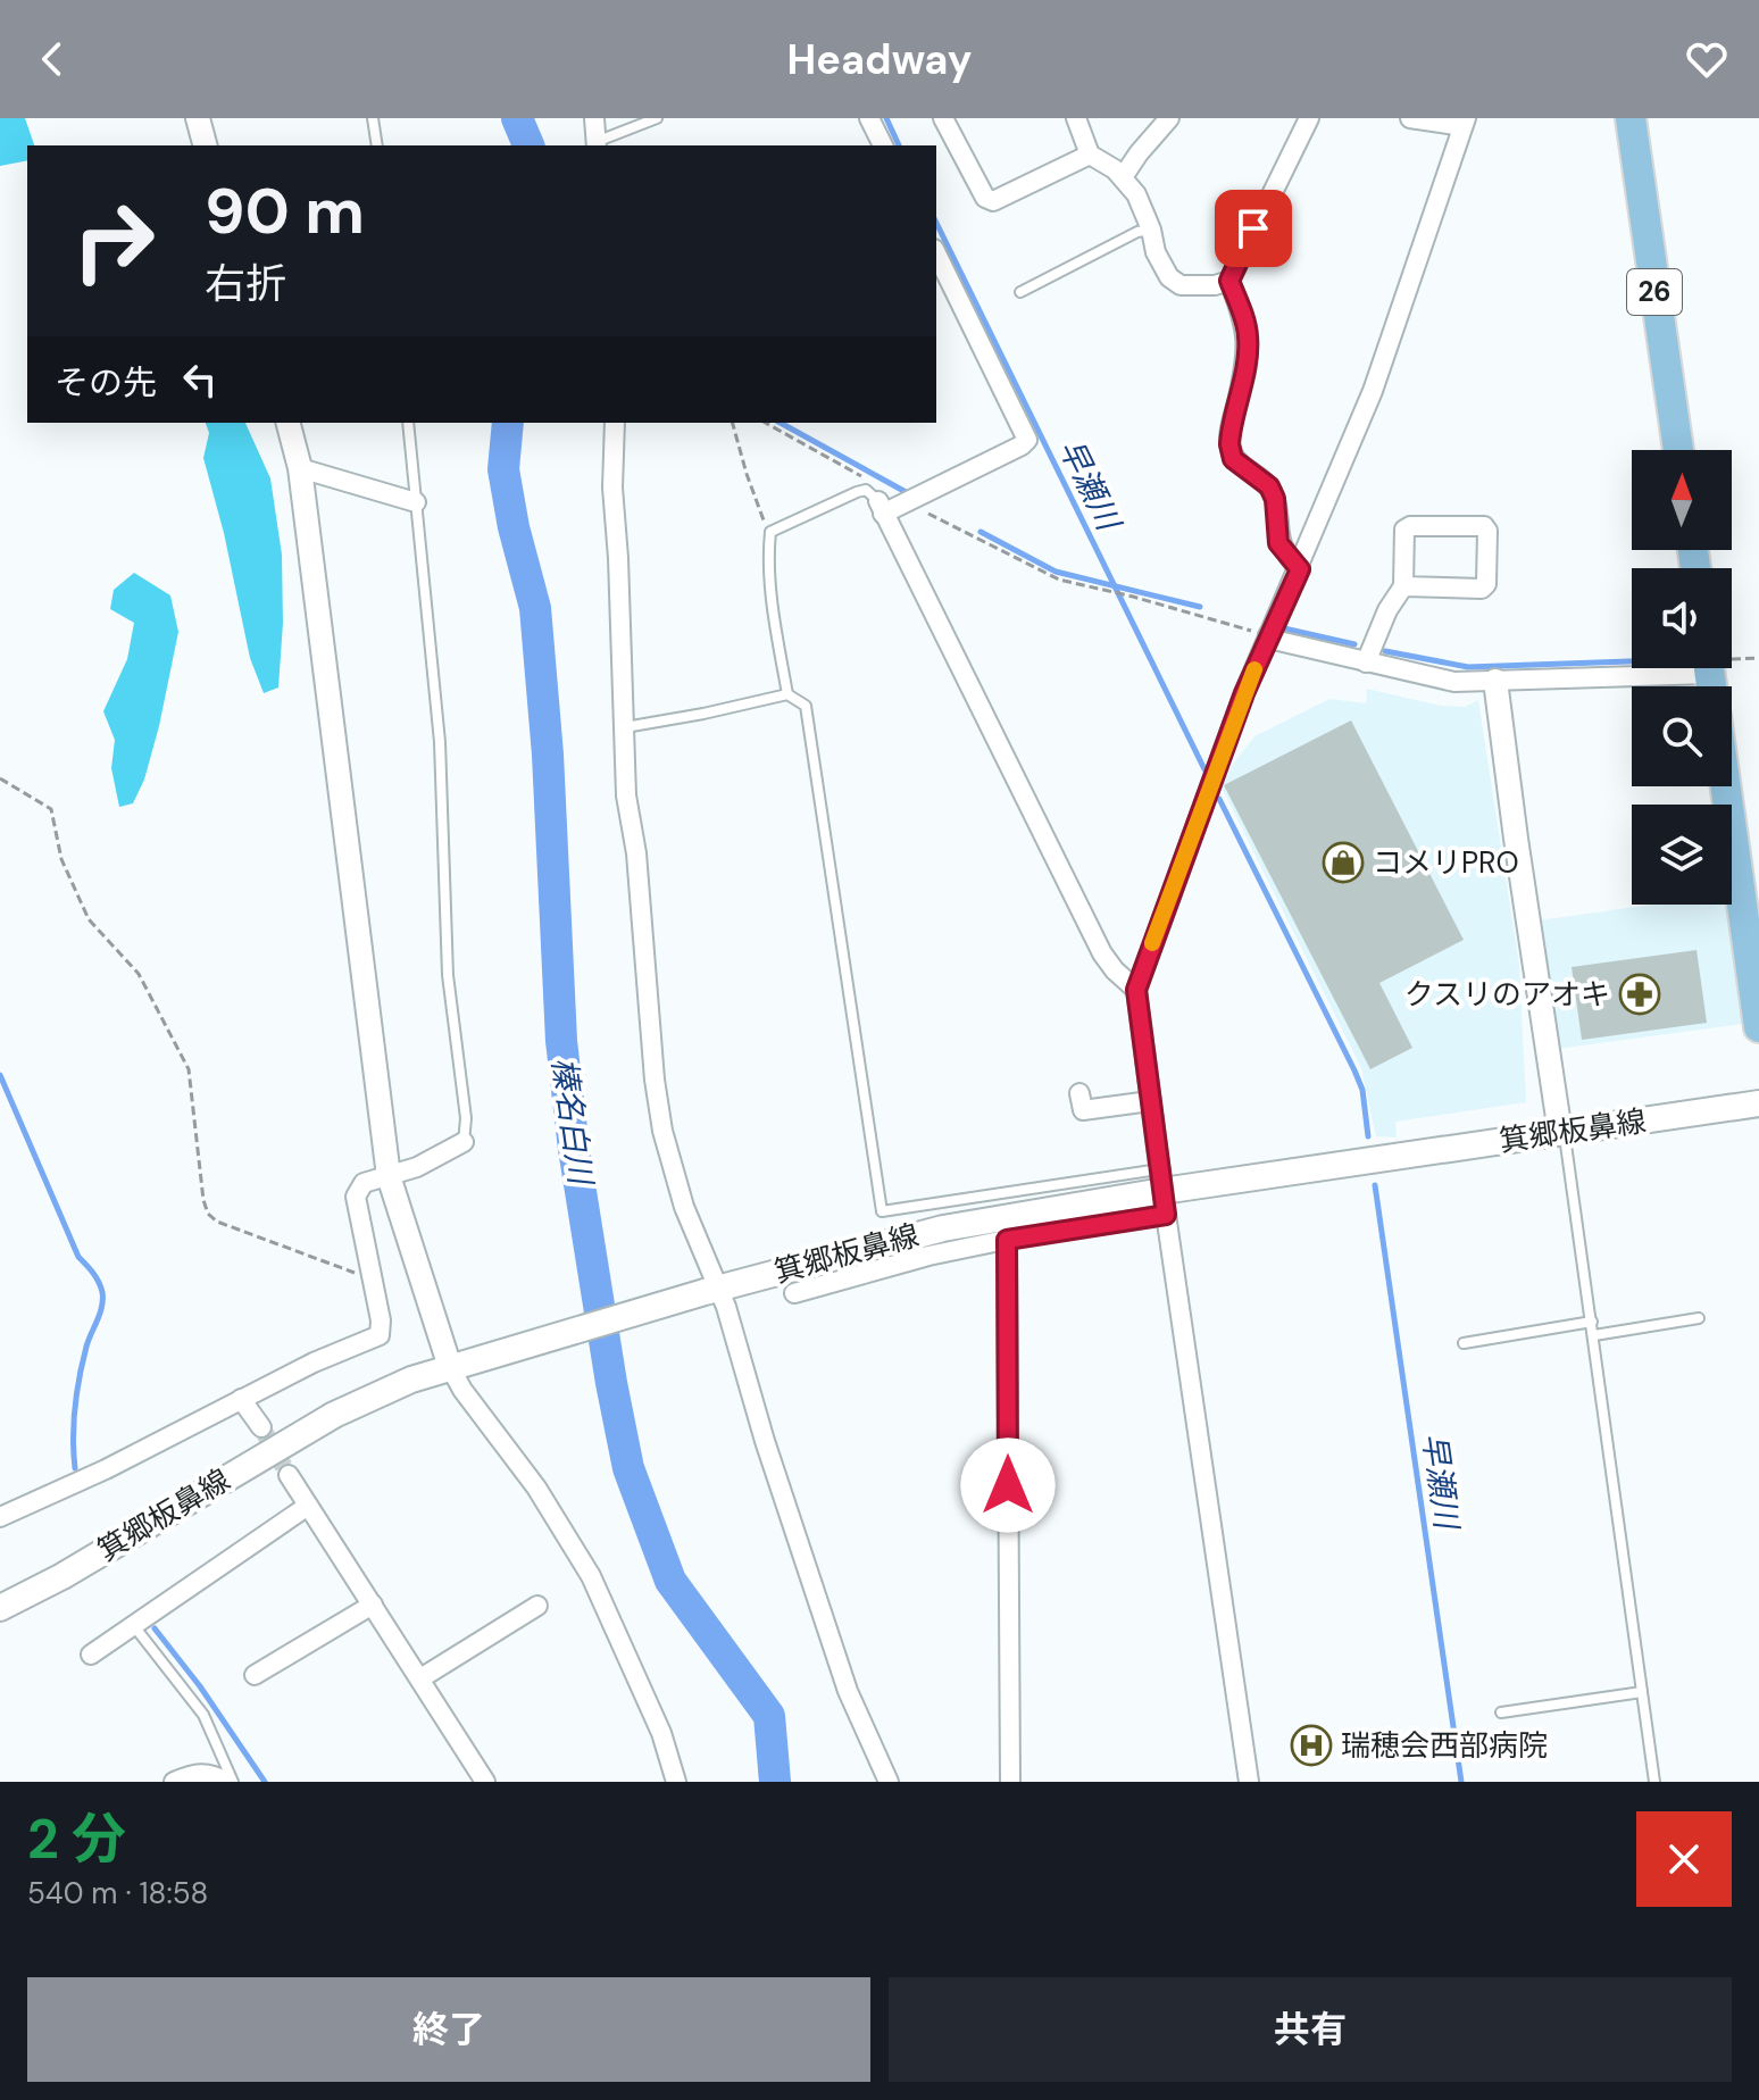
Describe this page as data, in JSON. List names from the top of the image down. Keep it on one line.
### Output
{"streets":{"main road":["26","箕郷板鼻線"]},"water":["早瀬川","榛名白川"],"places":{"shop":["コメリPRO"],"pharmacy":["クスリのアオキ"],"hospital":["瑞穂会西部病院"]},"north":"top","page":{"header":"Headway","turn":["90 m","右折"],"then":"その先","heading":["2 分","540 m · 18:58"],"buttons":["終了","共有"]}}
